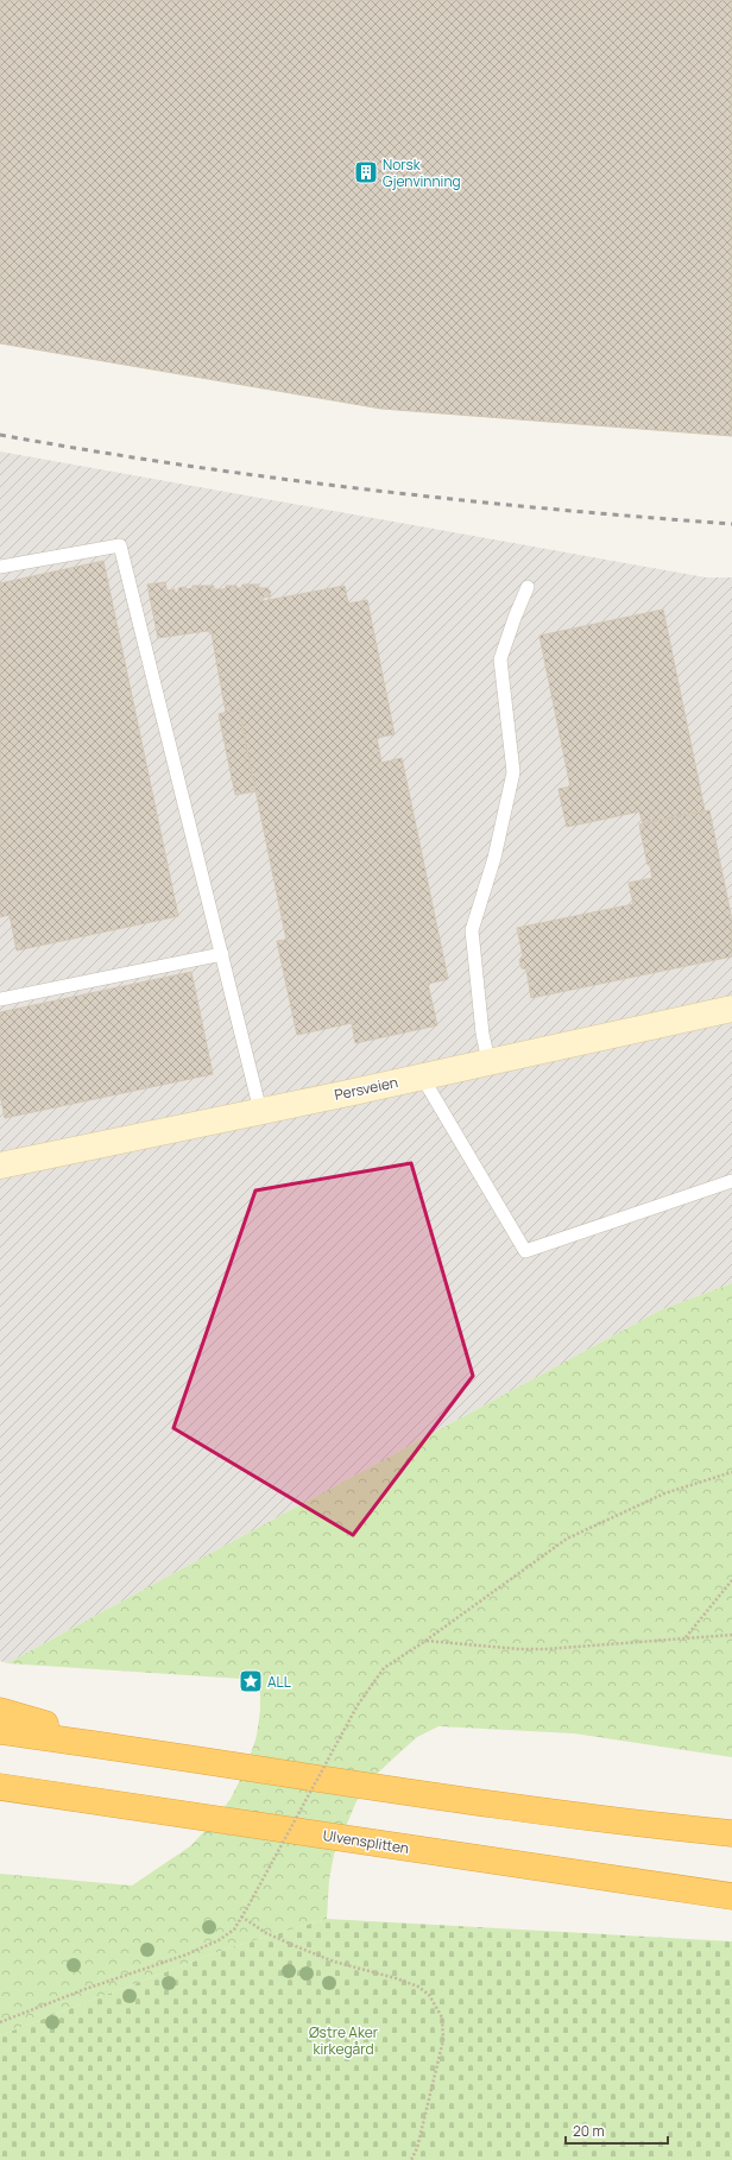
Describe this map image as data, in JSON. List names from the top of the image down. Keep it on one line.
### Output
{"streets":{"highway":["Ulvensplitten"],"main road":["Persveien"]},"parks":["Østre Aker kirkegård"],"places":{"building":["Norsk Gjenvinning"],"place":["ALL"]},"scale_bar":"20 m"}
